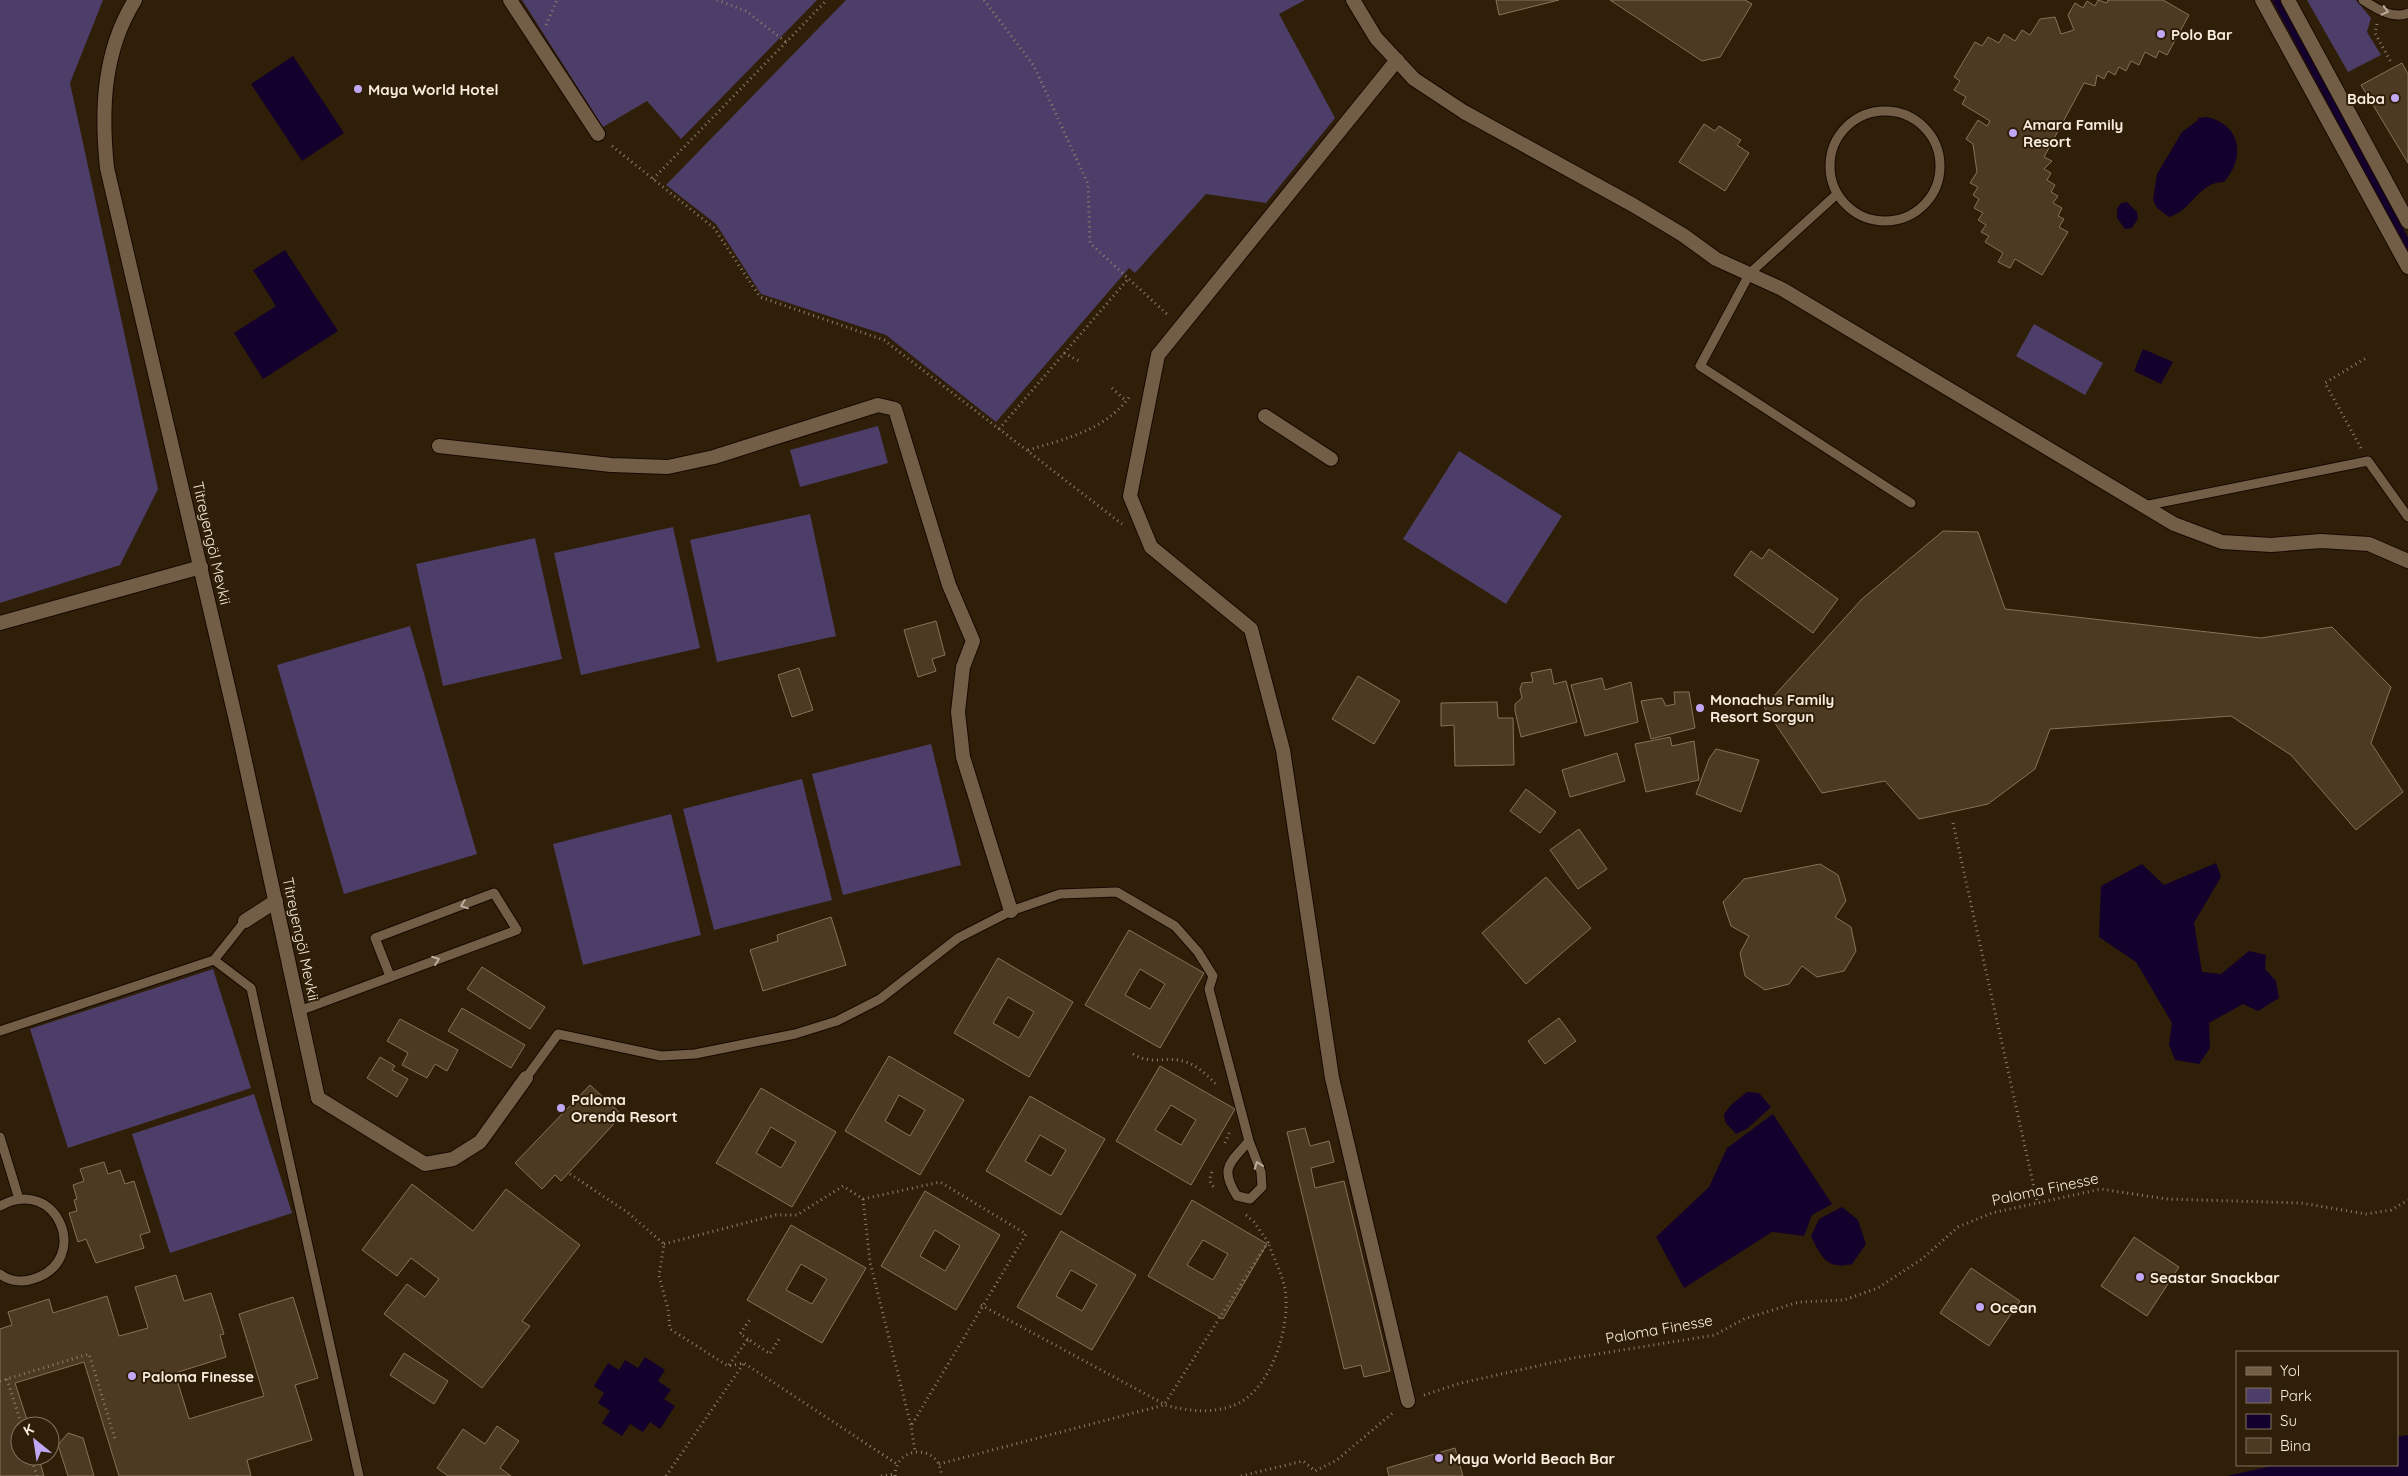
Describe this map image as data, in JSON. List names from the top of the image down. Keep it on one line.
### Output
{"streets":{"street":["Titreyengöl Mevkii"],"path":["Paloma Finesse"]},"places":["Polo Bar","Maya World Hotel","Baba","Amara Family Resort","Monachus Family Resort Sorgun","Paloma Orenda Resort","Seastar Snackbar","Ocean","Paloma Finesse","Maya World Beach Bar"],"legend":["Yol","Park","Su","Bina"],"north":"top left"}
